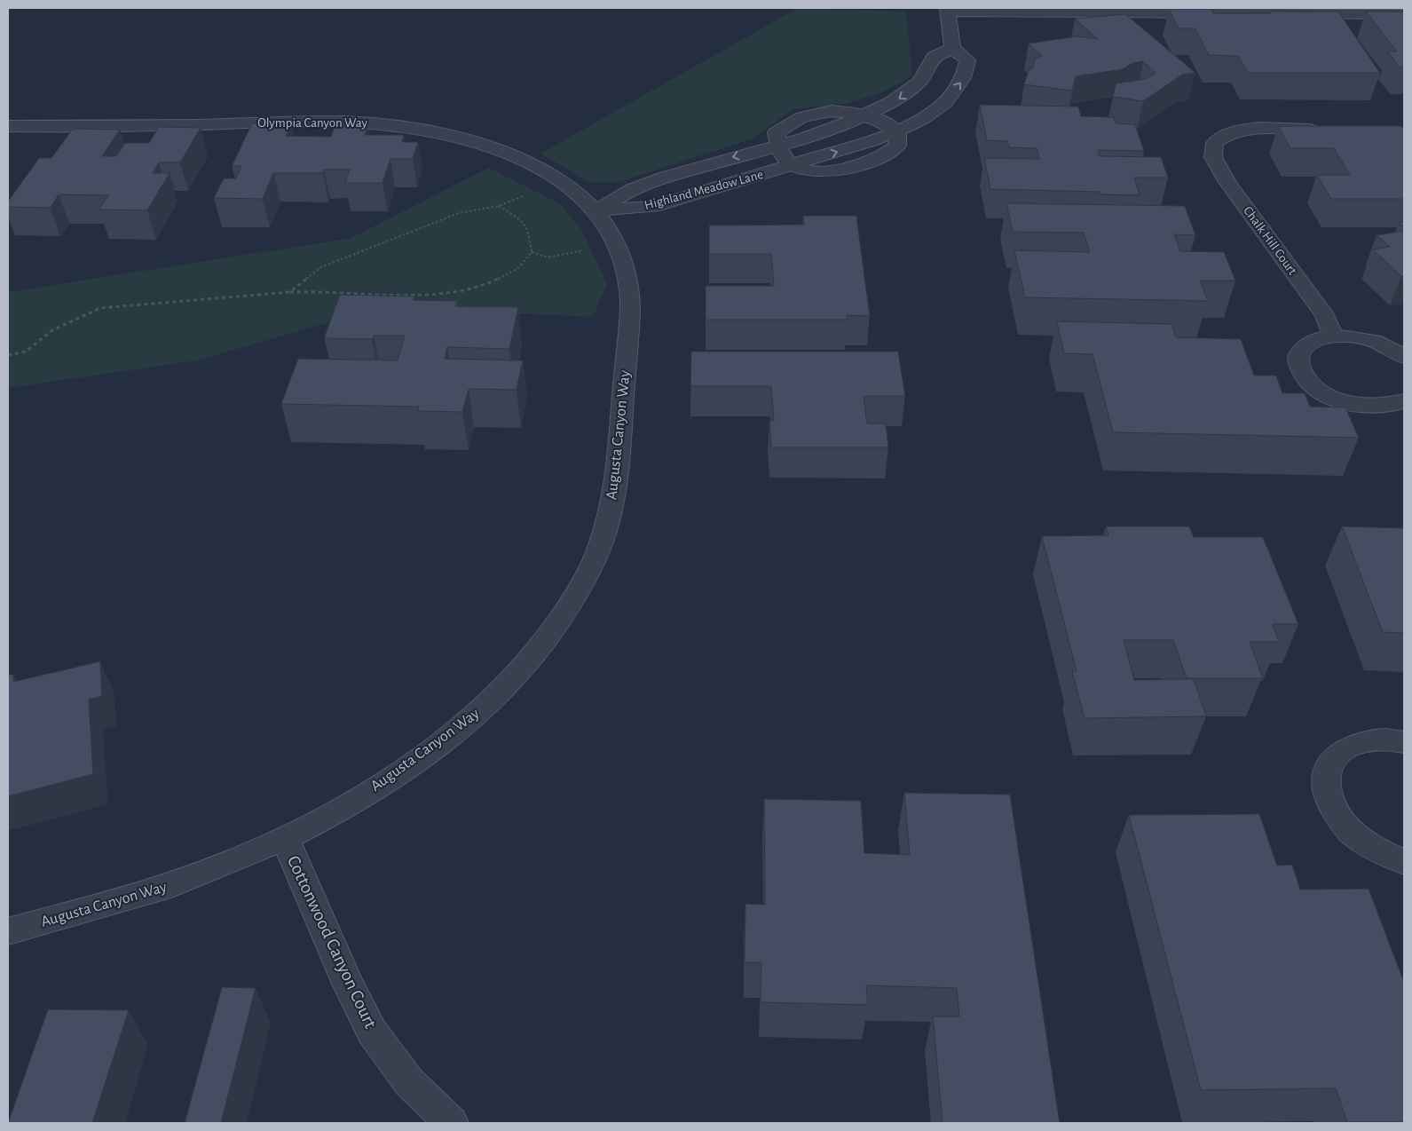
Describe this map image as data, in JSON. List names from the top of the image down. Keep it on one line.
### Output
{"streets":{"street":["Olympia Canyon Way","Highland Meadow Lane","Chalk Hill Court","Augusta Canyon Way","Cottonwood Canyon Court"]},"crossings":[["Olympia Canyon Way","Highland Meadow Lane"],["Olympia Canyon Way","Augusta Canyon Way"],["Highland Meadow Lane","Augusta Canyon Way"],["Augusta Canyon Way","Cottonwood Canyon Court"]]}
